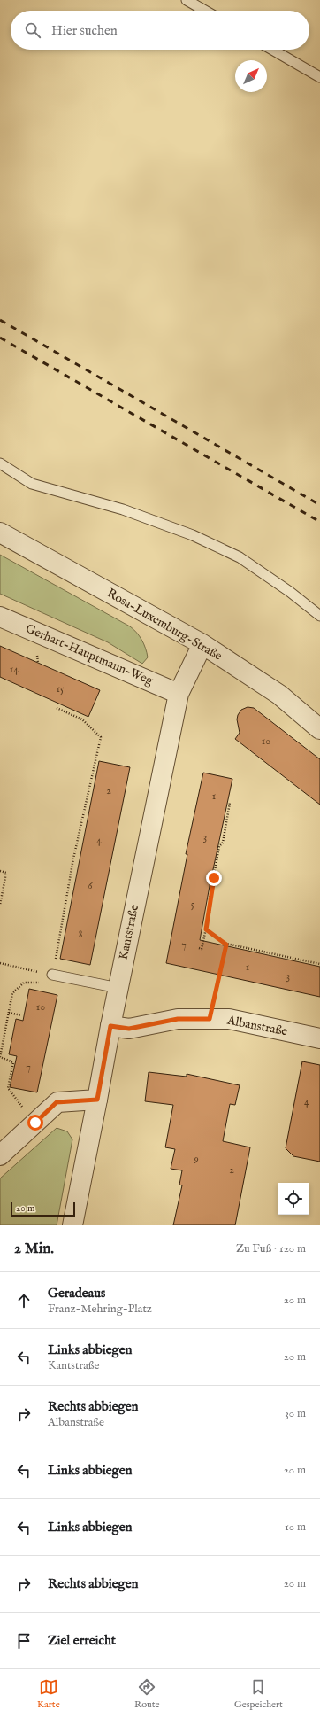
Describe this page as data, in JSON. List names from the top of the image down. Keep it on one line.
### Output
{"streets":{"street":["Rosa-Luxemburg-Straße","Gerhart-Hauptmann-Weg","Kantstraße","Albanstraße"]},"crossings":[["Rosa-Luxemburg-Straße","Kantstraße"],["Gerhart-Hauptmann-Weg","Kantstraße"],["Kantstraße","Albanstraße"]],"house_numbers":["14","15","10","2","1","3","4","6","5","8","7","1","3","10","7","4","9","2"],"scale_bar":"20 m","north":"top right","page":{"search":"Hier suchen","scale":"20 m","heading":["2 Min.","Zu Fuß · 120 m"],"list":[["Geradeaus","Franz-Mehring-Platz","20 m"],["Links abbiegen","Kantstraße","20 m"],["Rechts abbiegen","Albanstraße","30 m"],["Links abbiegen","20 m"],["Links abbiegen","10 m"],["Rechts abbiegen","20 m"],"Ziel erreicht"],"nav":["Karte","Route","Gespeichert"]}}
